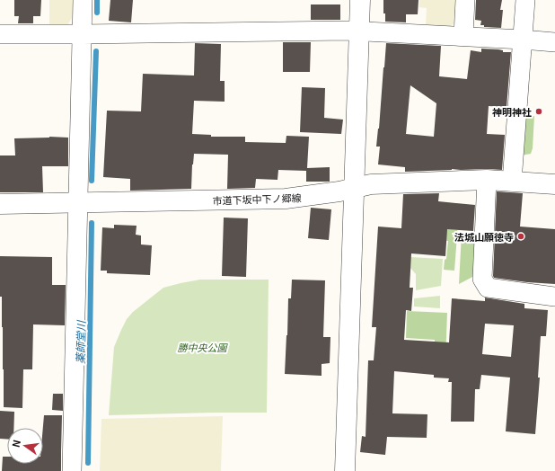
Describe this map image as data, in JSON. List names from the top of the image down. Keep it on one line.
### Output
{"streets":{"street":["市道下坂中下ノ郷線"]},"water":["薬師堂川"],"parks":["勝中央公園"],"places":["神明神社","法城山願徳寺"],"north":"left"}
